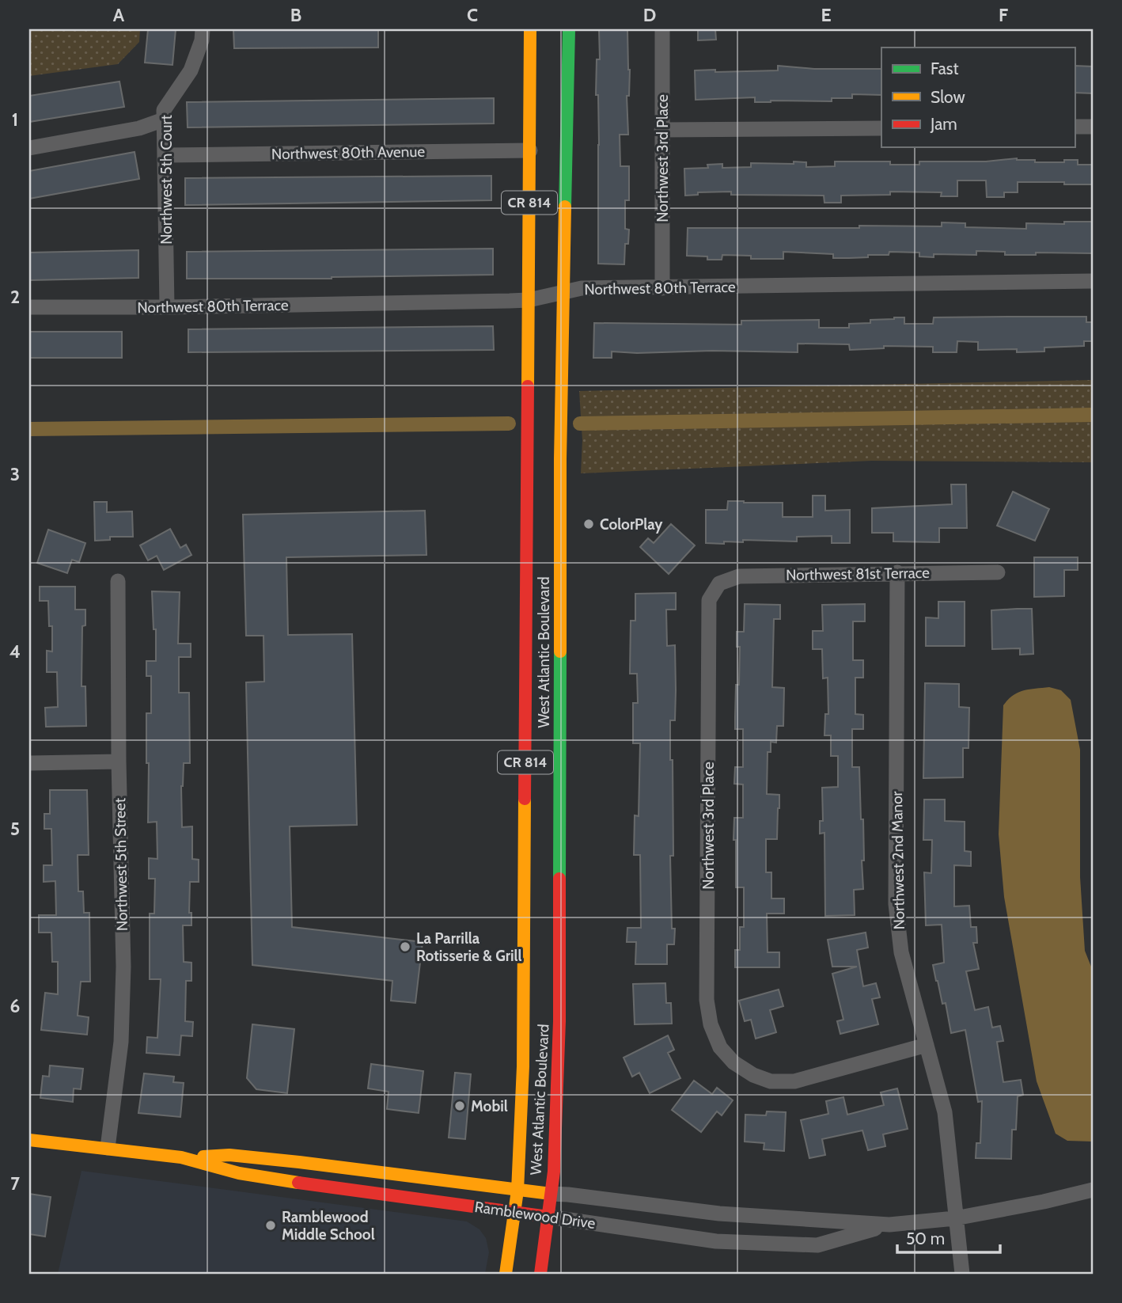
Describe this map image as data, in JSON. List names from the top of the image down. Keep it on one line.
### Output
{"streets":{"main road":["CR 814","West Atlantic Boulevard","Ramblewood Drive"],"street":["Northwest 80th Avenue","Northwest 3rd Place","Northwest 5th Court","Northwest 80th Terrace","Northwest 81st Terrace","Northwest 2nd Manor","Northwest 5th Street"]},"crossings":[["Northwest 80th Avenue","Northwest 5th Court"],["Northwest 80th Avenue","West Atlantic Boulevard"],["Northwest 3rd Place","Northwest 80th Terrace"],["Northwest 3rd Place","Northwest 81st Terrace"],["Northwest 3rd Place","Northwest 2nd Manor"],["Northwest 5th Court","Northwest 80th Terrace"],["Northwest 80th Terrace","West Atlantic Boulevard"],["Northwest 81st Terrace","Northwest 2nd Manor"],["West Atlantic Boulevard","Ramblewood Drive"],["Northwest 2nd Manor","Ramblewood Drive"],["Northwest 5th Street","Ramblewood Drive"]],"places":["ColorPlay","La Parrilla Rotisserie & Grill","Mobil","Ramblewood Middle School"],"legend":["Fast","Slow","Jam"],"scale_bar":"50 m","grid":{"columns":["A","B","C","D","E","F"],"rows":["1","2","3","4","5","6","7"]}}
